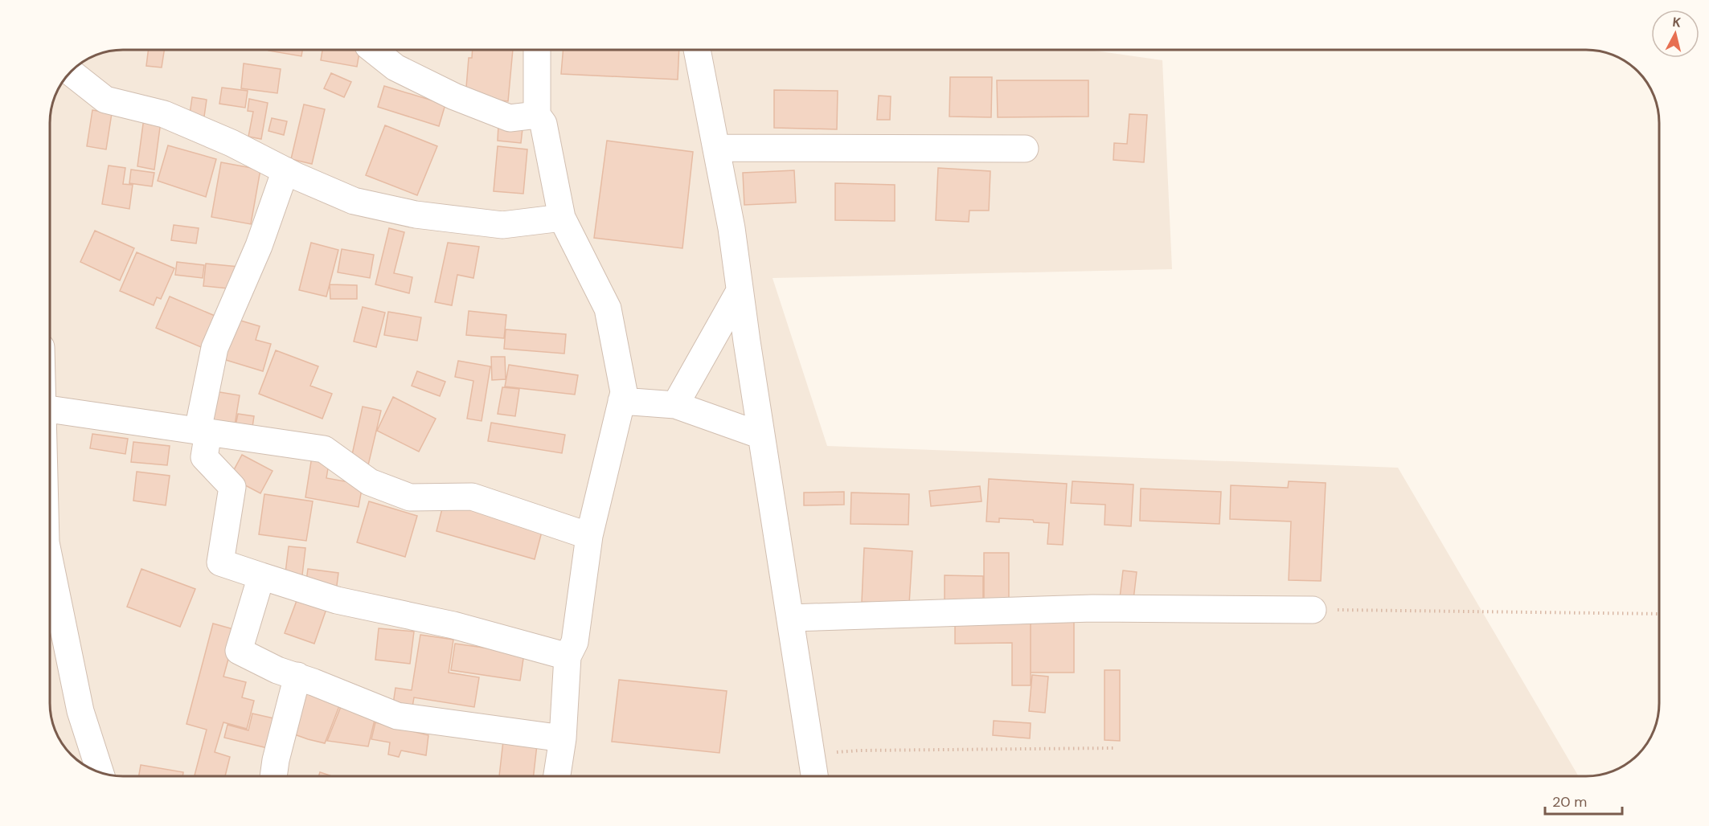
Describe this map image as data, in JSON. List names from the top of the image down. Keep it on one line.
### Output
{"scale_bar":"20 m","north":"top"}
